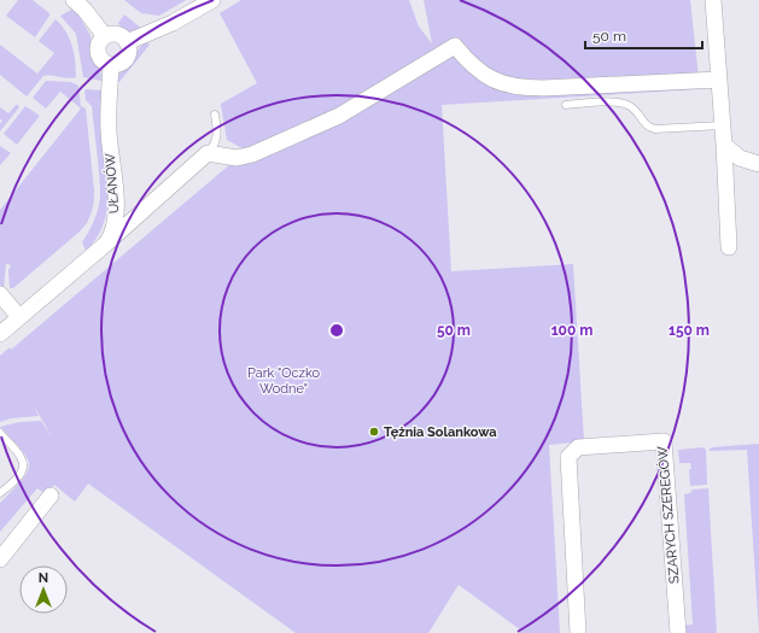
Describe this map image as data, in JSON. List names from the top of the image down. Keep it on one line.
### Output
{"streets":{"street":["UŁANÓW","SZARYCH SZEREGÓW"]},"parks":["Park \"Oczko Wodne\""],"places":["Tężnia Solankowa"],"scale_bar":"50 m","north":"top","rings":["50 m","100 m","150 m"]}
